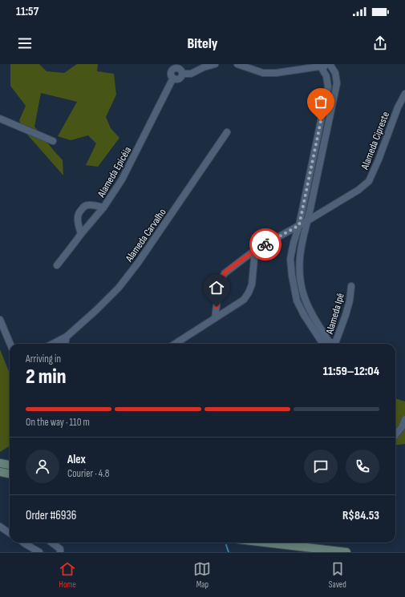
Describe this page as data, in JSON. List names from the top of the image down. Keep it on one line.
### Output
{"streets":{"street":["Alameda Cipreste","Alameda Epicéia","Alameda Carvalho","Alameda Ipê"]},"page":{"status":"11:57","header":"Bitely","heading":["2 min","Arriving in","11:59–12:04"],"panel":["Alex","Courier · 4.8","Order #6936","R$84.53"],"bar":"On the way · 110 m","tabs":["Home","Map","Saved"]}}
